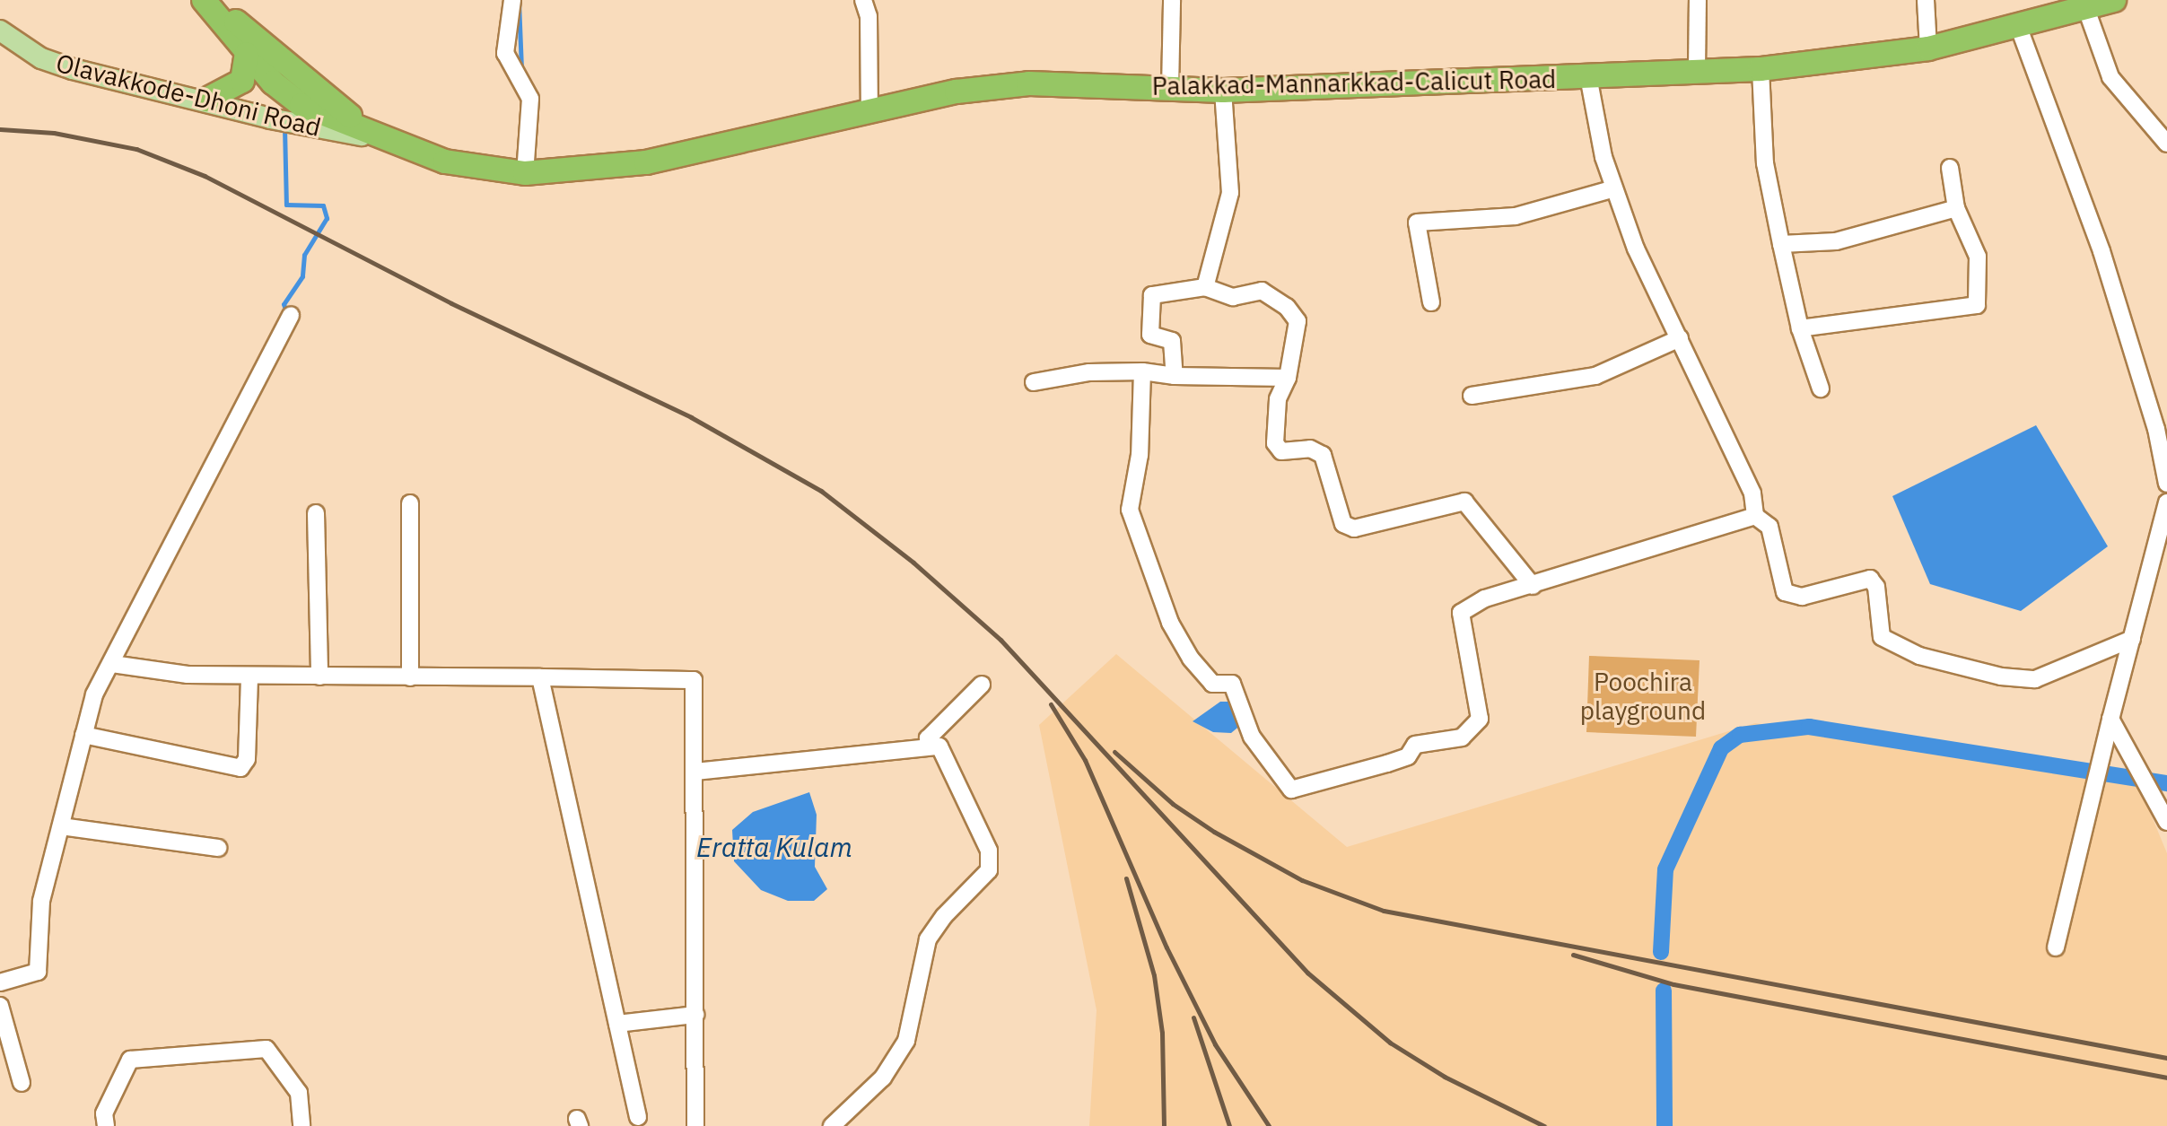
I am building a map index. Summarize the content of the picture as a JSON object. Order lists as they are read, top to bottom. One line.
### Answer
{"streets":{"highway":["Palakkad-Mannarkkad-Calicut Road"],"main road":["Olavakkode-Dhoni Road"]},"crossings":[["Palakkad-Mannarkkad-Calicut Road","Olavakkode-Dhoni Road"]],"water":["Eratta Kulam"],"parks":["Poochira playground"]}
